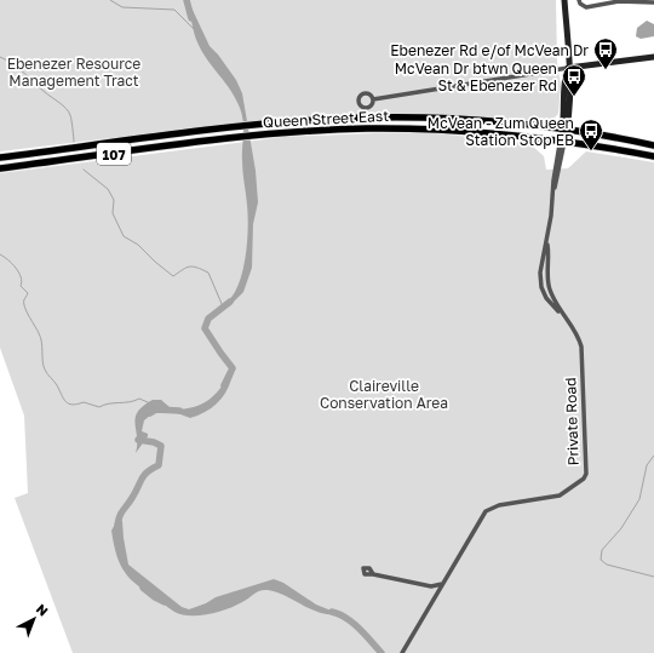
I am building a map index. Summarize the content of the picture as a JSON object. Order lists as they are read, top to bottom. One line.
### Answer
{"streets":{"main road":["Queen Street East","107"],"street":["Private Road"]},"crossings":[["Queen Street East","Private Road"]],"parks":["Ebenezer Resource Management Tract","Claireville Conservation Area"],"places":{"bus stop":["Ebenezer Rd e/of McVean Dr","McVean Dr btwn Queen St & Ebenezer Rd","McVean - Zum Queen Station Stop EB"]},"north":"top right"}
